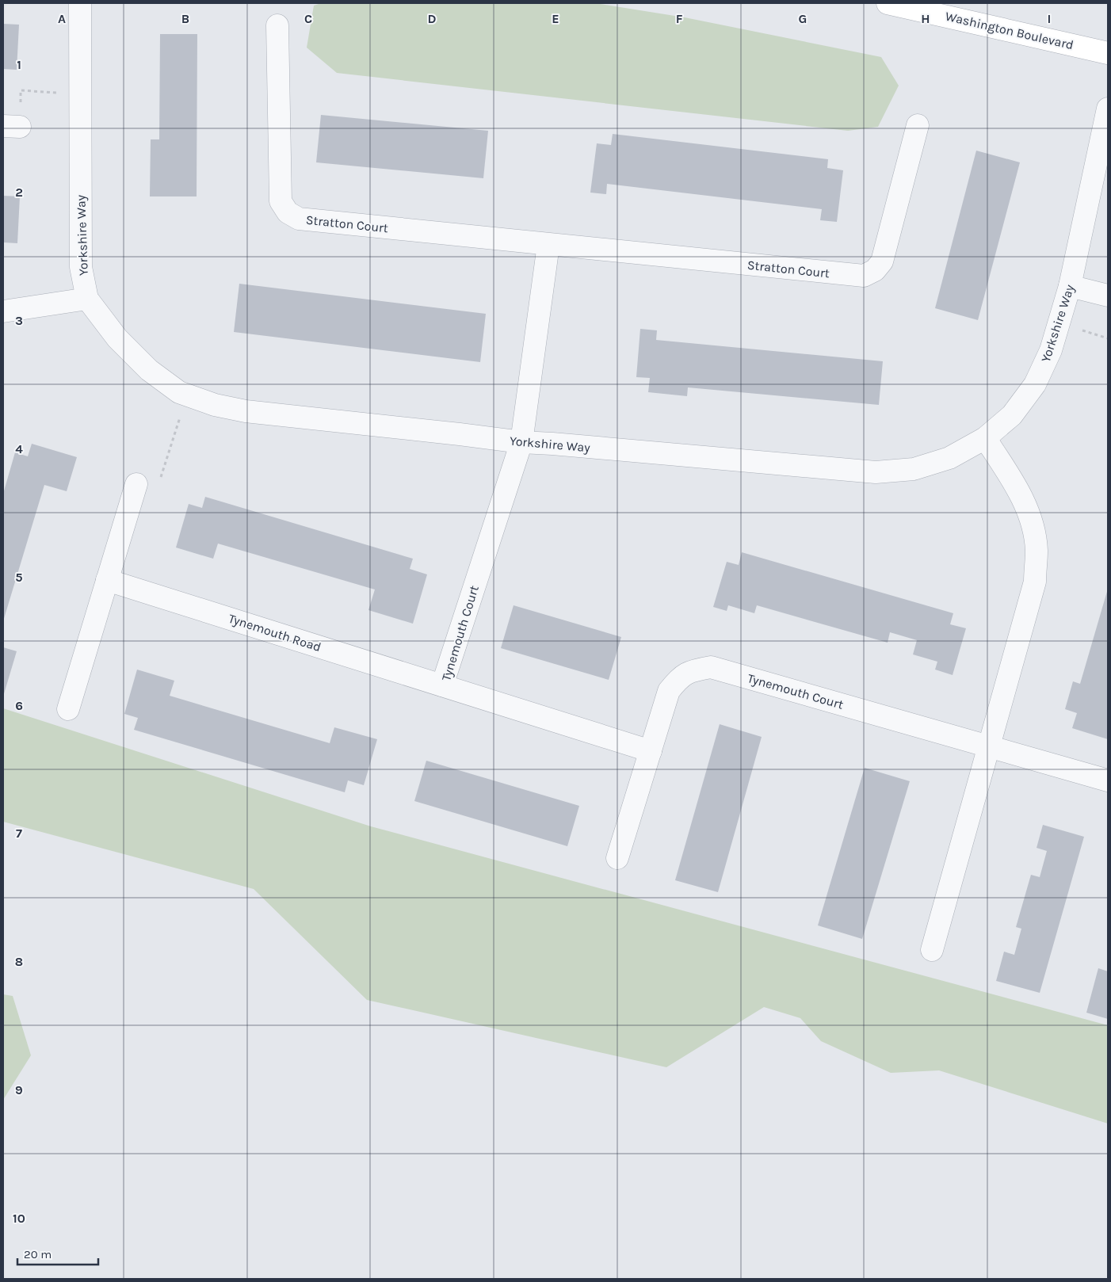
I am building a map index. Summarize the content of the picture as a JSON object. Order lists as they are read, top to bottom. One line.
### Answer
{"streets":{"street":["Washington Boulevard","Stratton Court","Yorkshire Way","Tynemouth Road","Tynemouth Court"]},"crossings":[["Yorkshire Way","Tynemouth Court"],["Tynemouth Road","Tynemouth Court"]],"scale_bar":"20 m","grid":{"columns":["A","B","C","D","E","F","G","H","I"],"rows":["1","2","3","4","5","6","7","8","9","10"]}}
